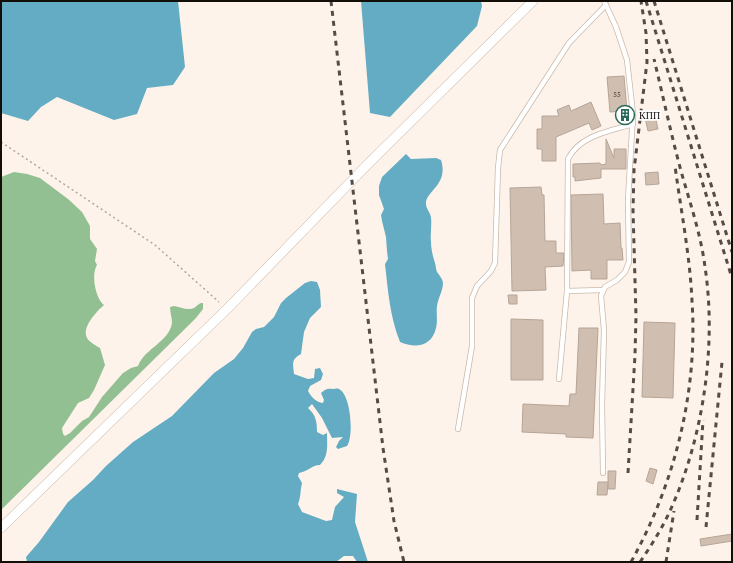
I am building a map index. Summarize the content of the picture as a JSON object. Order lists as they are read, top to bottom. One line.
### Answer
{"places":{"building":["КПП"]},"house_numbers":["55"]}
